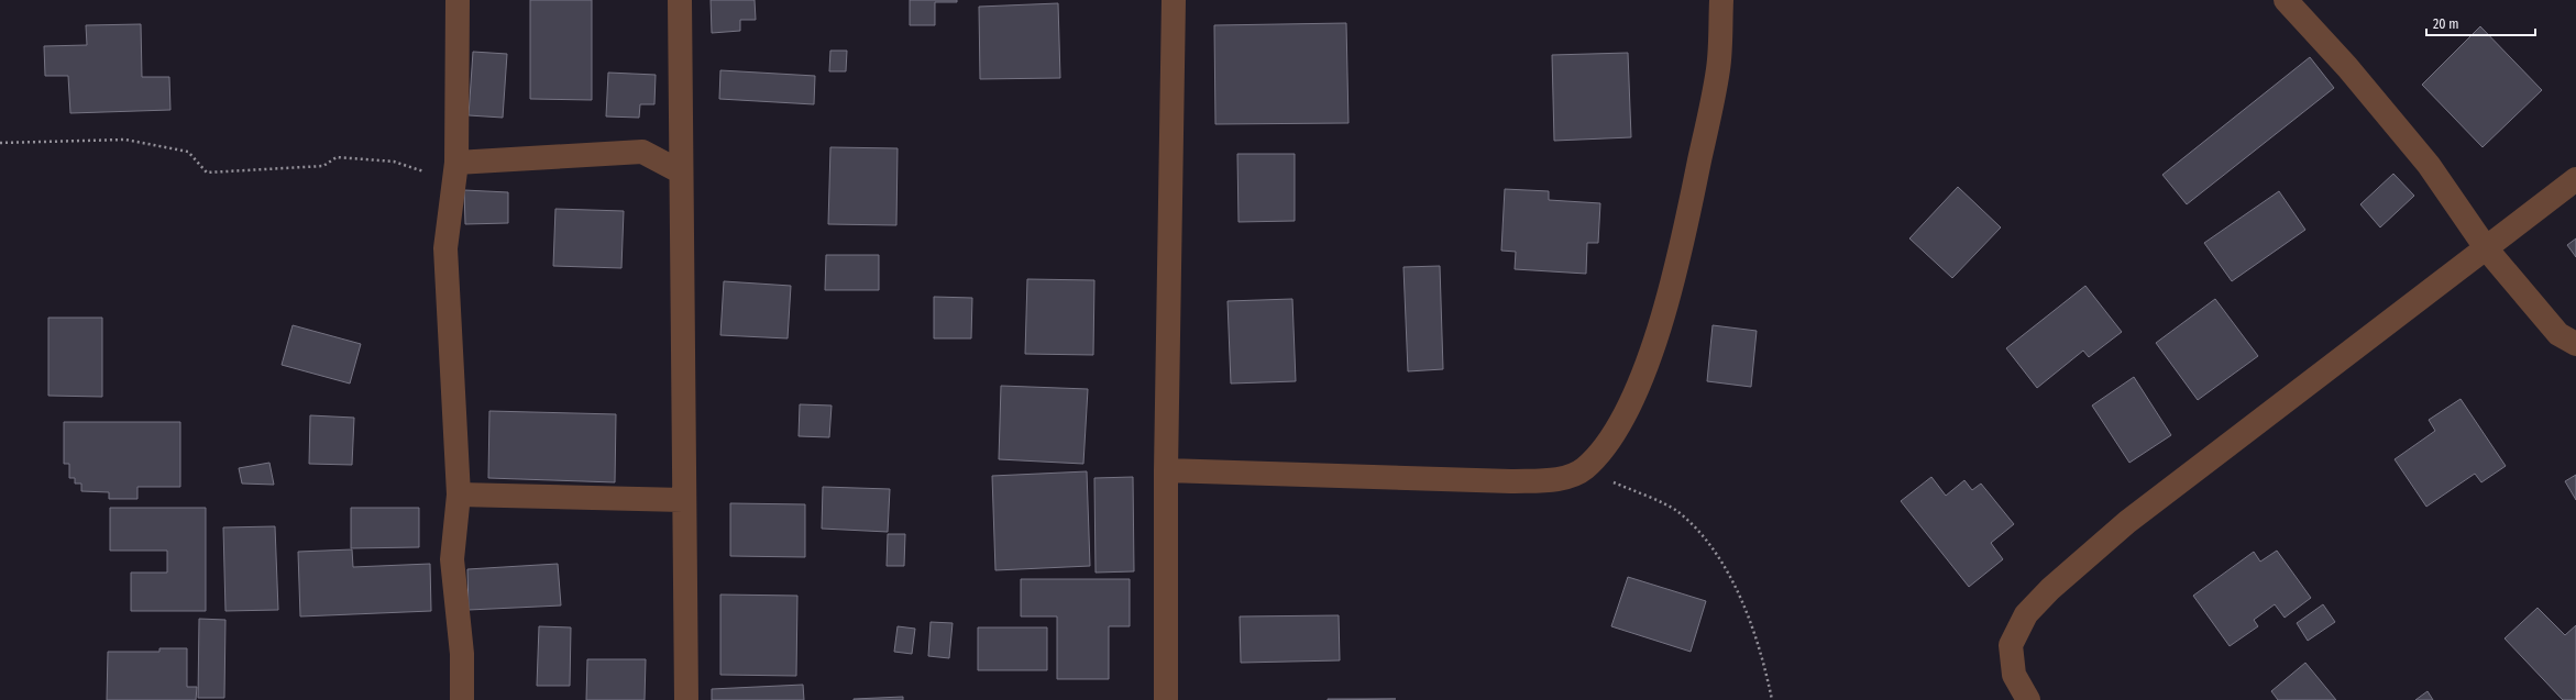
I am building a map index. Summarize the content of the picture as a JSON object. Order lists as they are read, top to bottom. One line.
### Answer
{"scale_bar":"20 m"}
